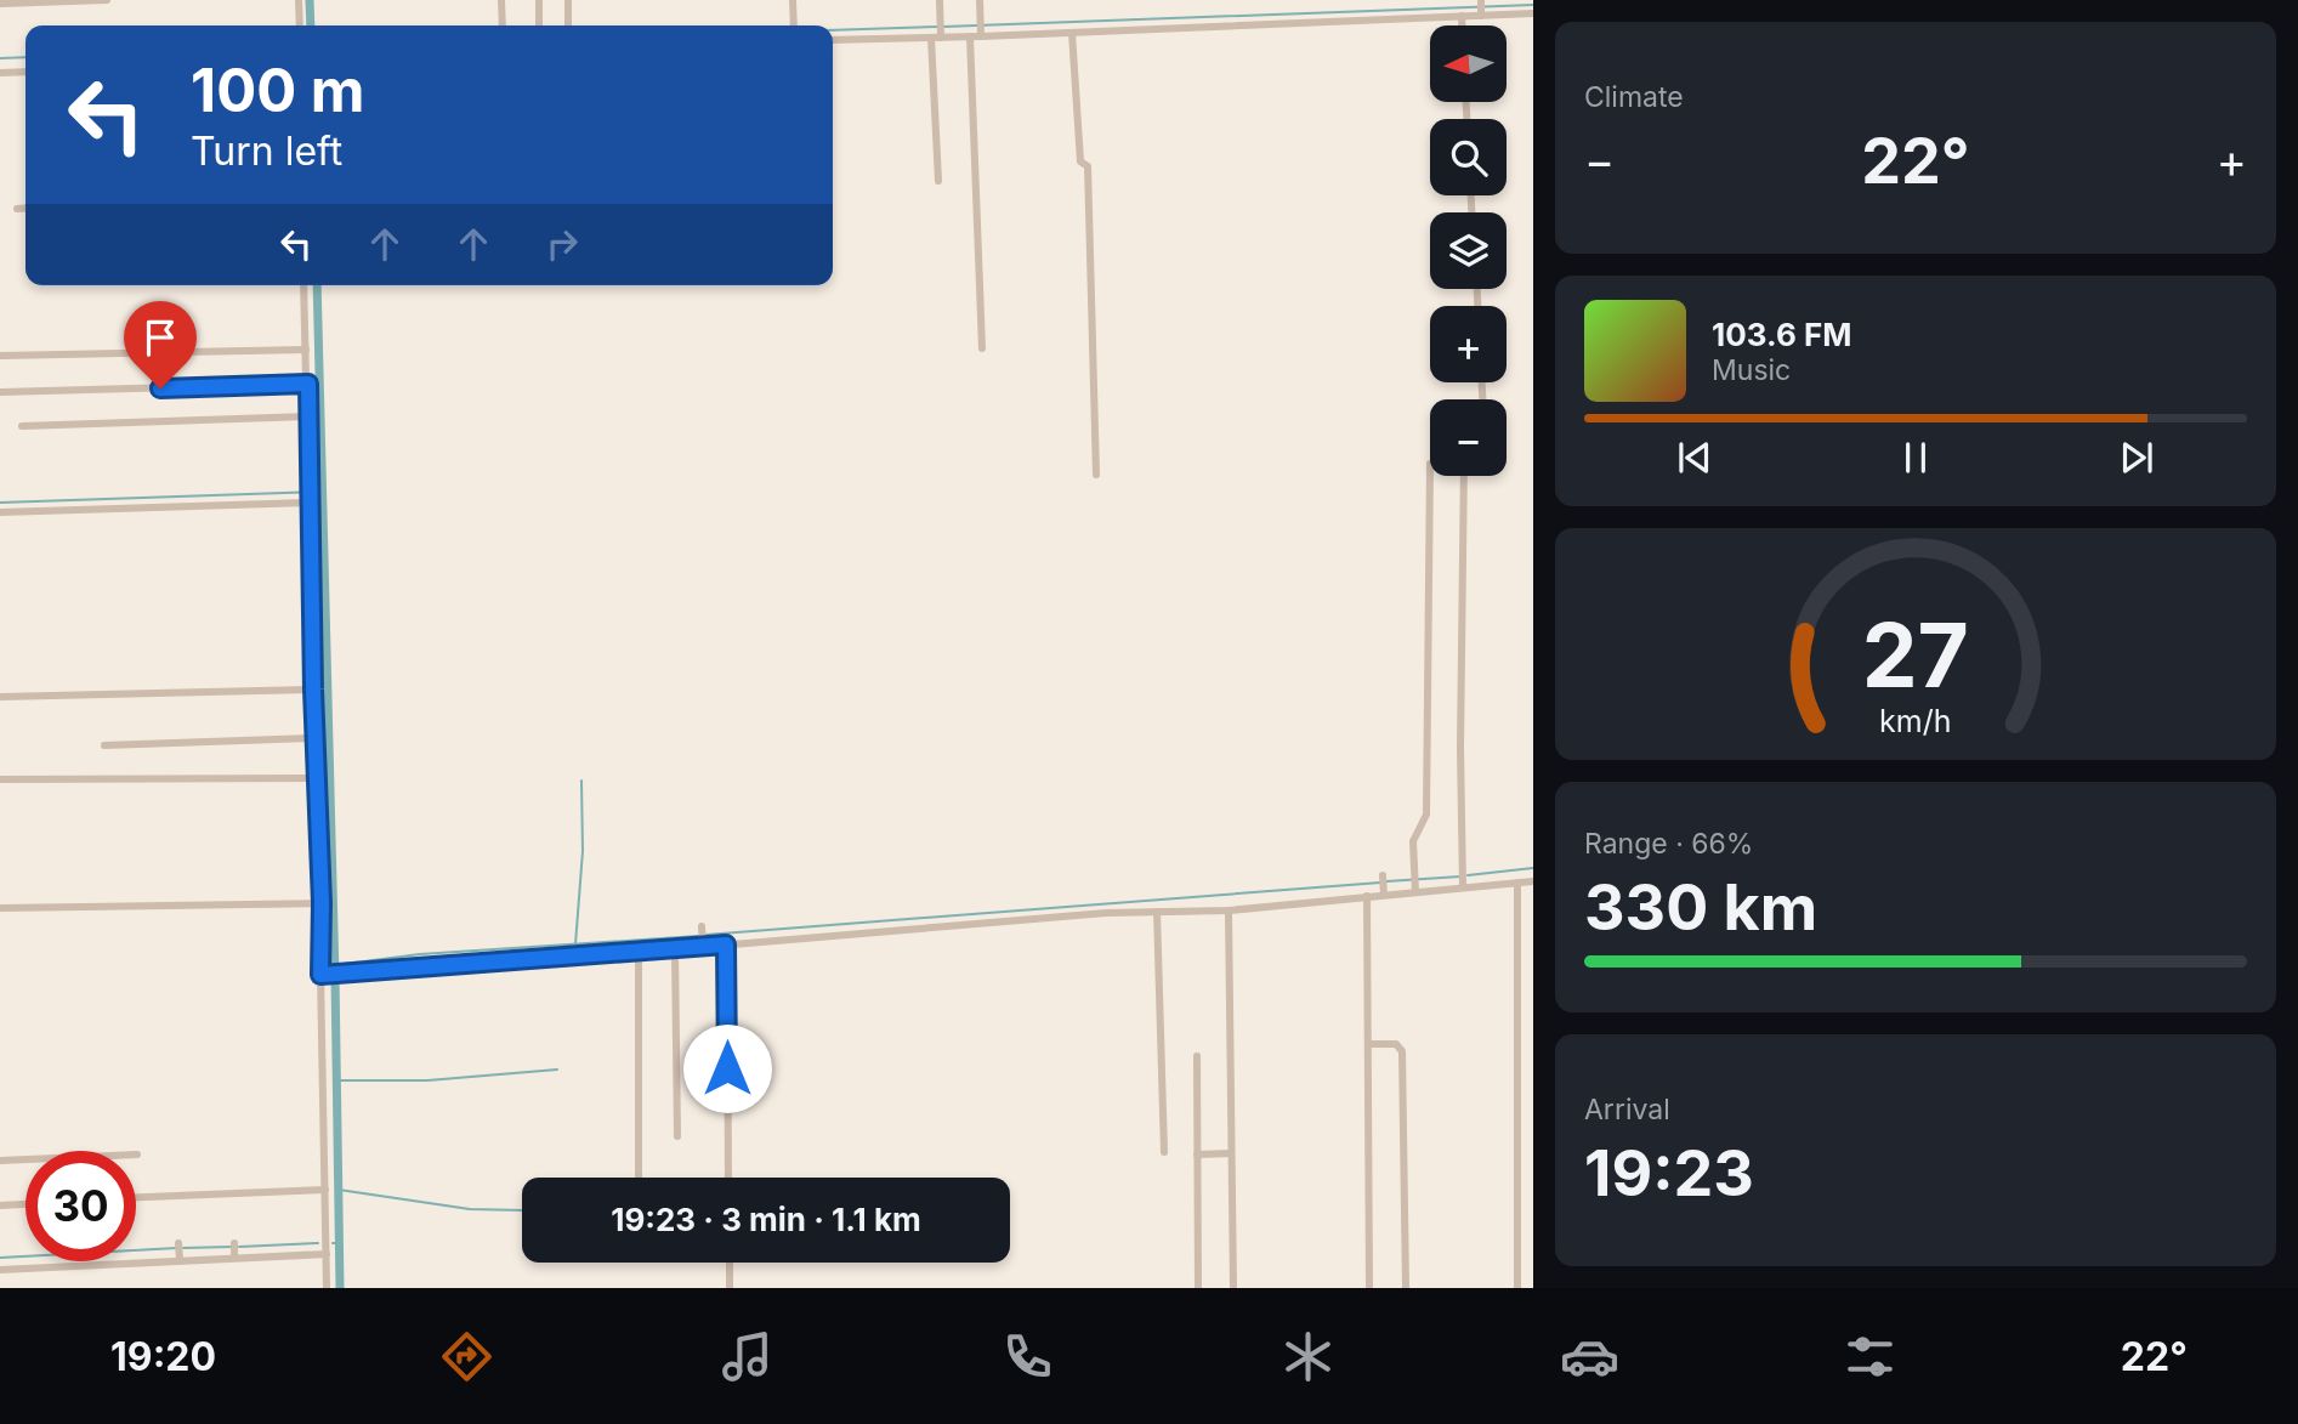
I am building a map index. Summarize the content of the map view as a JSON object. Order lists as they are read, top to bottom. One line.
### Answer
{"north":"left","page":{"tile":["Climate",["Range · 66%","330 km"],["Arrival","19:23"]],"map_buttons":["+","−"],"turn":["100 m","Turn left"],"heat":["−","22°","+"],"song":["103.6 FM","Music"],"limit":"30","trip":"19:23 · 3 min · 1.1 km","tabs":["19:20","22°"],"gauge":["27","km/h"]}}
